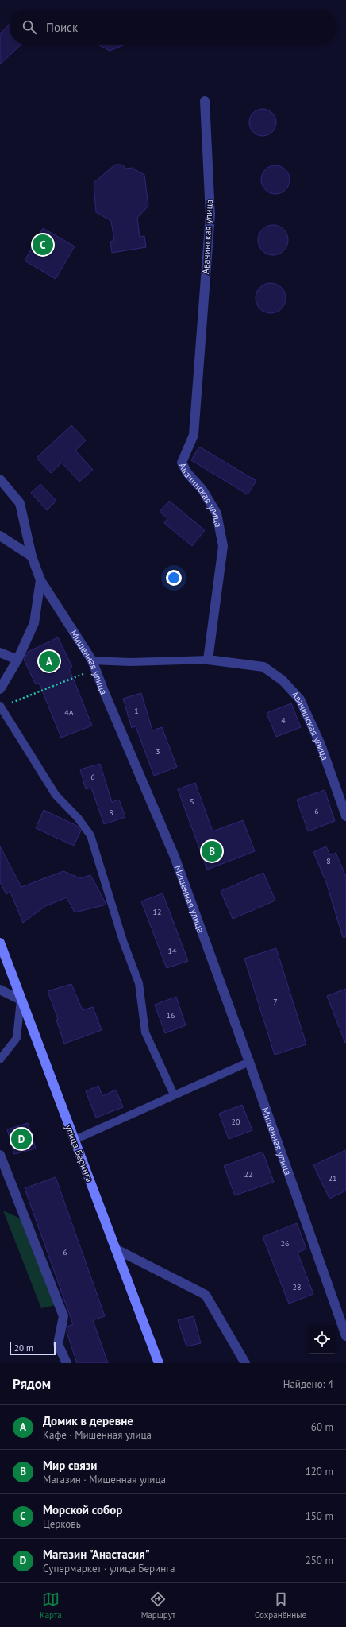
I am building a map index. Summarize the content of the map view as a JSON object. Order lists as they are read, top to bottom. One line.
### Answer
{"streets":{"main road":["улица Беринга"],"street":["Авачинская улица","Мишенная улица"]},"house_numbers":["1","4А","4","3","6","5","6","8","8","12","14","7","16","20","22","21","26","6","28"],"scale_bar":"20 m","page":{"search":"Поиск","pins":["C","A","B","D"],"scale":"20 m","heading":["Рядом","Найдено: 4"],"list":[{"mark":"A","name":"Домик в деревне","note":"Кафе · Мишенная улица","value":"60 m"},{"mark":"B","name":"Мир связи","note":"Магазин · Мишенная улица","value":"120 m"},{"mark":"C","name":"Морской собор","note":"Церковь","value":"150 m"},{"mark":"D","name":"Магазин \"Анастасия\"","note":"Супермаркет · улица Беринга","value":"250 m"}],"nav":["Карта","Маршрут","Сохранённые"]}}
